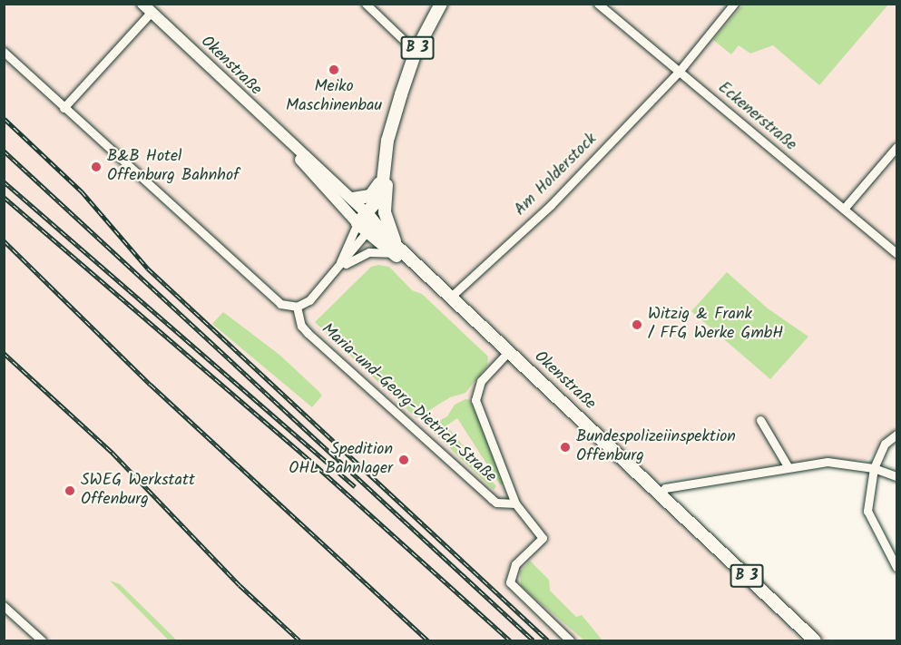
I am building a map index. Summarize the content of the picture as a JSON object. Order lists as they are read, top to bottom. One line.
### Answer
{"streets":{"main road":["B 3","Okenstraße"],"street":["Eckenerstraße","Am Holderstock","Maria-und-Georg-Dietrich-Straße"]},"crossings":[["B 3","Okenstraße"],["Okenstraße","Am Holderstock"],["Eckenerstraße","Am Holderstock"]],"places":["Meiko Maschinenbau","B&B Hotel Offenburg Bahnhof","Witzig & Frank / FFG Werke GmbH","Bundespolizeiinspektion Offenburg","Spedition OHL Bahnlager","SWEG Werkstatt Offenburg"]}
